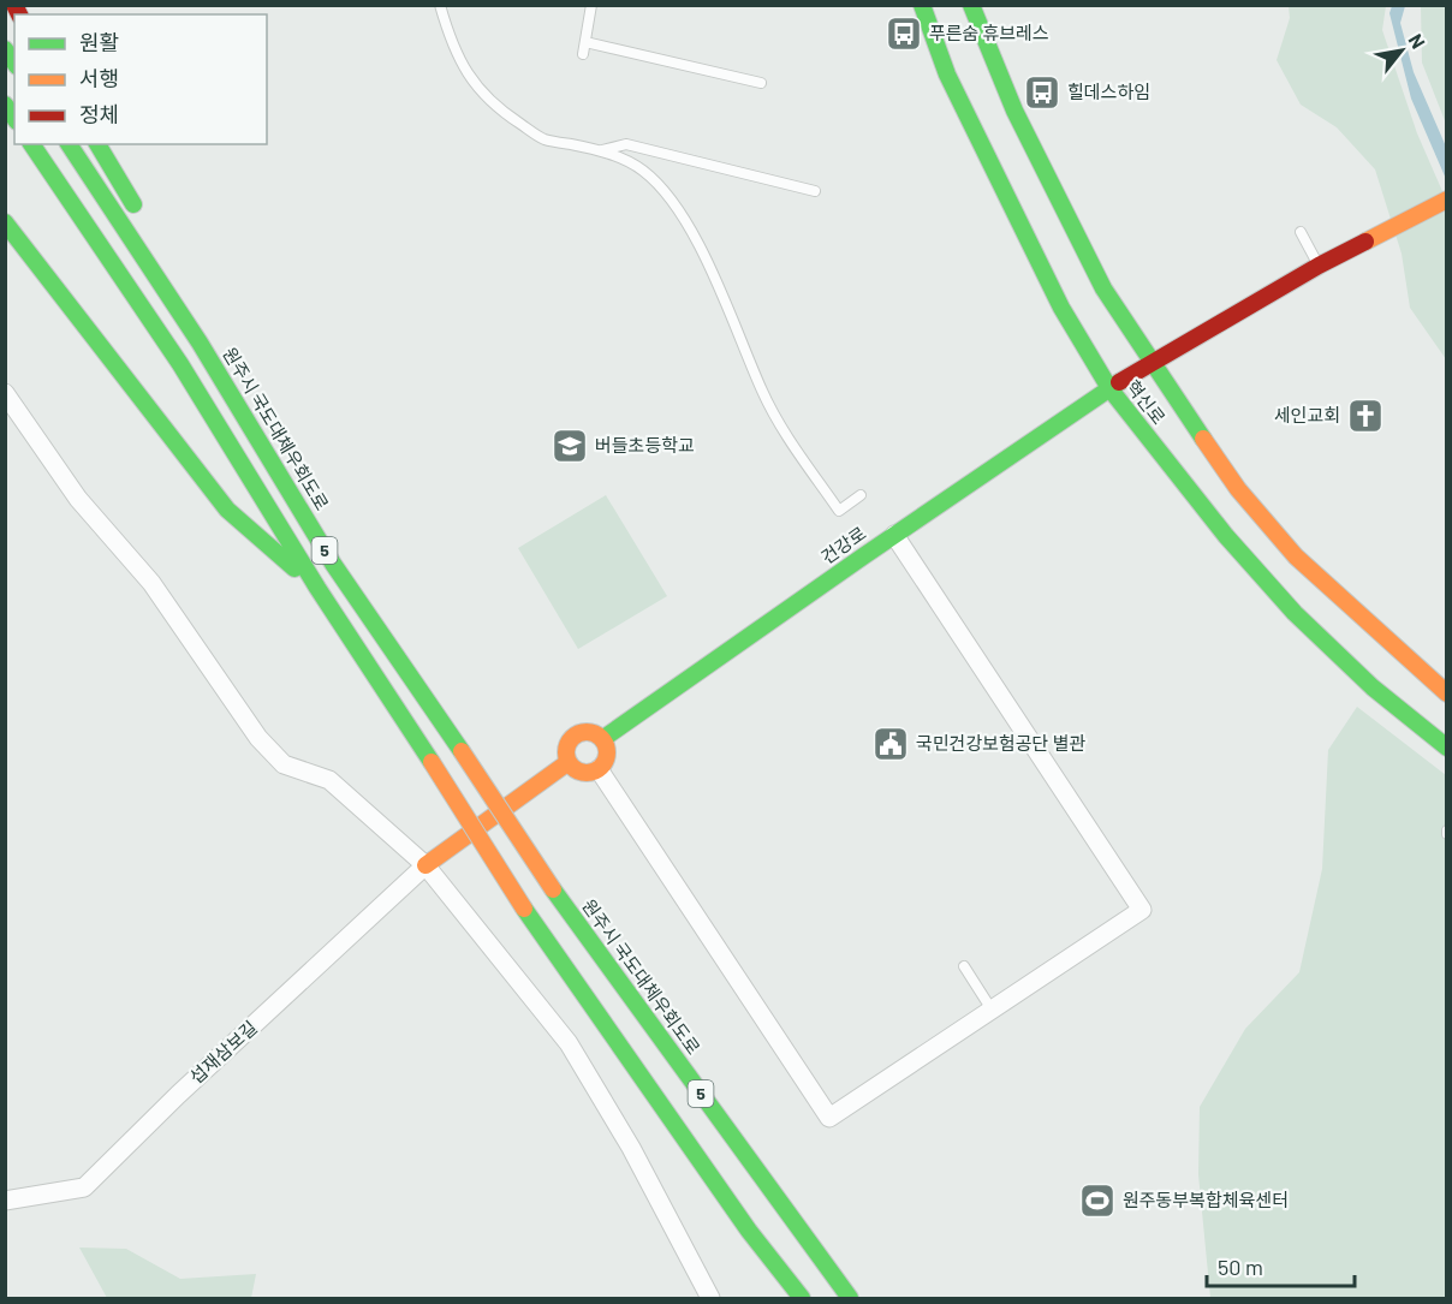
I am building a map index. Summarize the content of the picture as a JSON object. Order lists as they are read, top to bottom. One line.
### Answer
{"streets":{"main road":["혁신로","원주시 국도대체우회도로","건강로","5"],"street":["섭재삼보길"]},"crossings":[["혁신로","건강로"]],"places":{"bus stop":["푸른숨 휴브레스","힐데스하임"],"church":["세인교회"],"school or university":["버들초등학교"],"public building":["국민건강보험공단 별관"],"sports":["원주동부복합체육센터"]},"legend":["원활","서행","정체"],"scale_bar":"50 m","north":"top right"}
